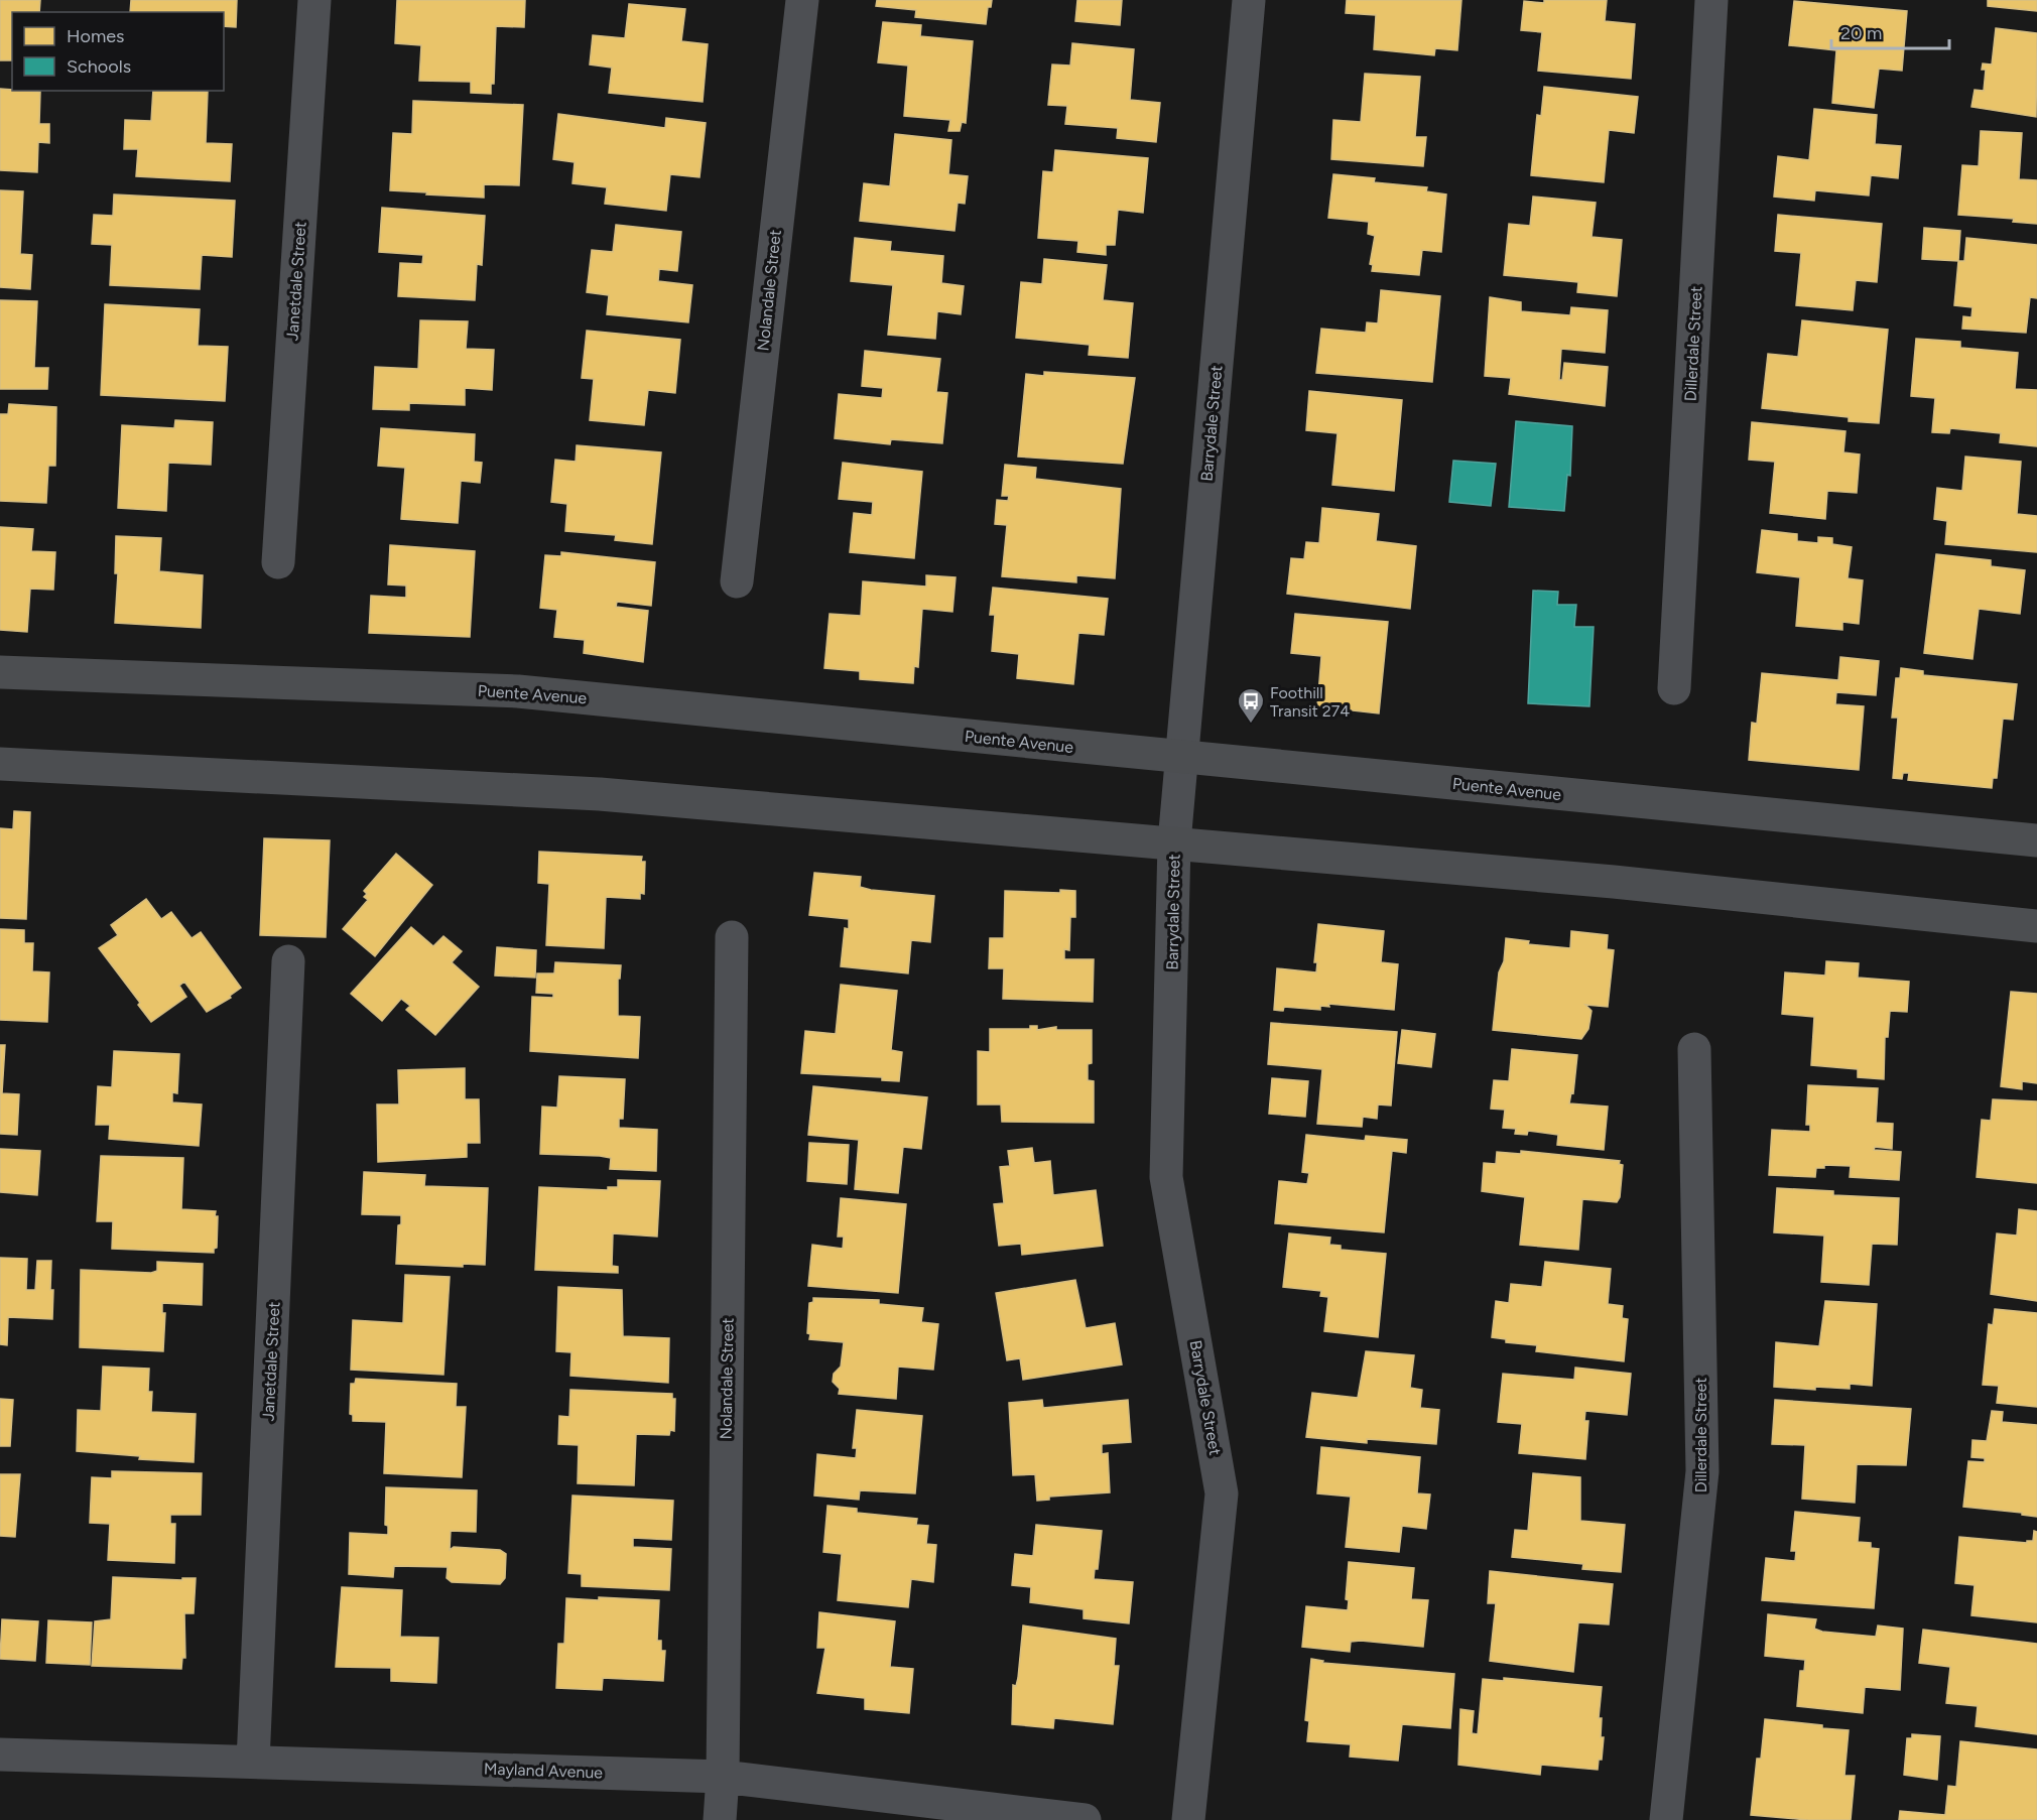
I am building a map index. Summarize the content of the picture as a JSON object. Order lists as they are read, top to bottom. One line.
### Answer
{"streets":{"main road":["Puente Avenue"],"street":["Janetdale Street","Nolandale Street","Dillerdale Street","Barrydale Street","Mayland Avenue"]},"crossings":[["Janetdale Street","Mayland Avenue"],["Nolandale Street","Mayland Avenue"],["Barrydale Street","Puente Avenue"]],"places":{"bus stop":["Foothill Transit 274"]},"legend":["Homes","Schools"],"scale_bar":"20 m"}
